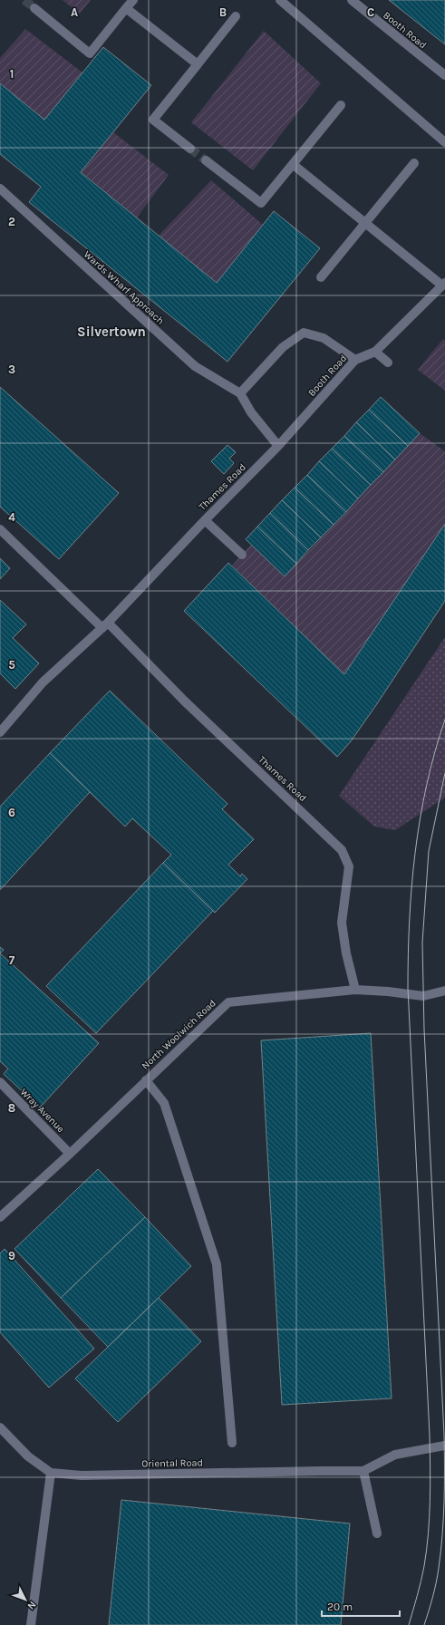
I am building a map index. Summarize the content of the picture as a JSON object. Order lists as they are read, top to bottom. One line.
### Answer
{"streets":{"street":["Booth Road","Wards Wharf Approach","Thames Road","North Woolwich Road","Wray Avenue","Oriental Road"]},"crossings":[["Booth Road","Wards Wharf Approach"],["Booth Road","Thames Road"],["Wards Wharf Approach","Thames Road"],["Thames Road","North Woolwich Road"],["North Woolwich Road","Wray Avenue"]],"districts":["Silvertown"],"scale_bar":"20 m","north":"bottom right","grid":{"columns":["A","B","C"],"rows":["1","2","3","4","5","6","7","8","9"]}}
